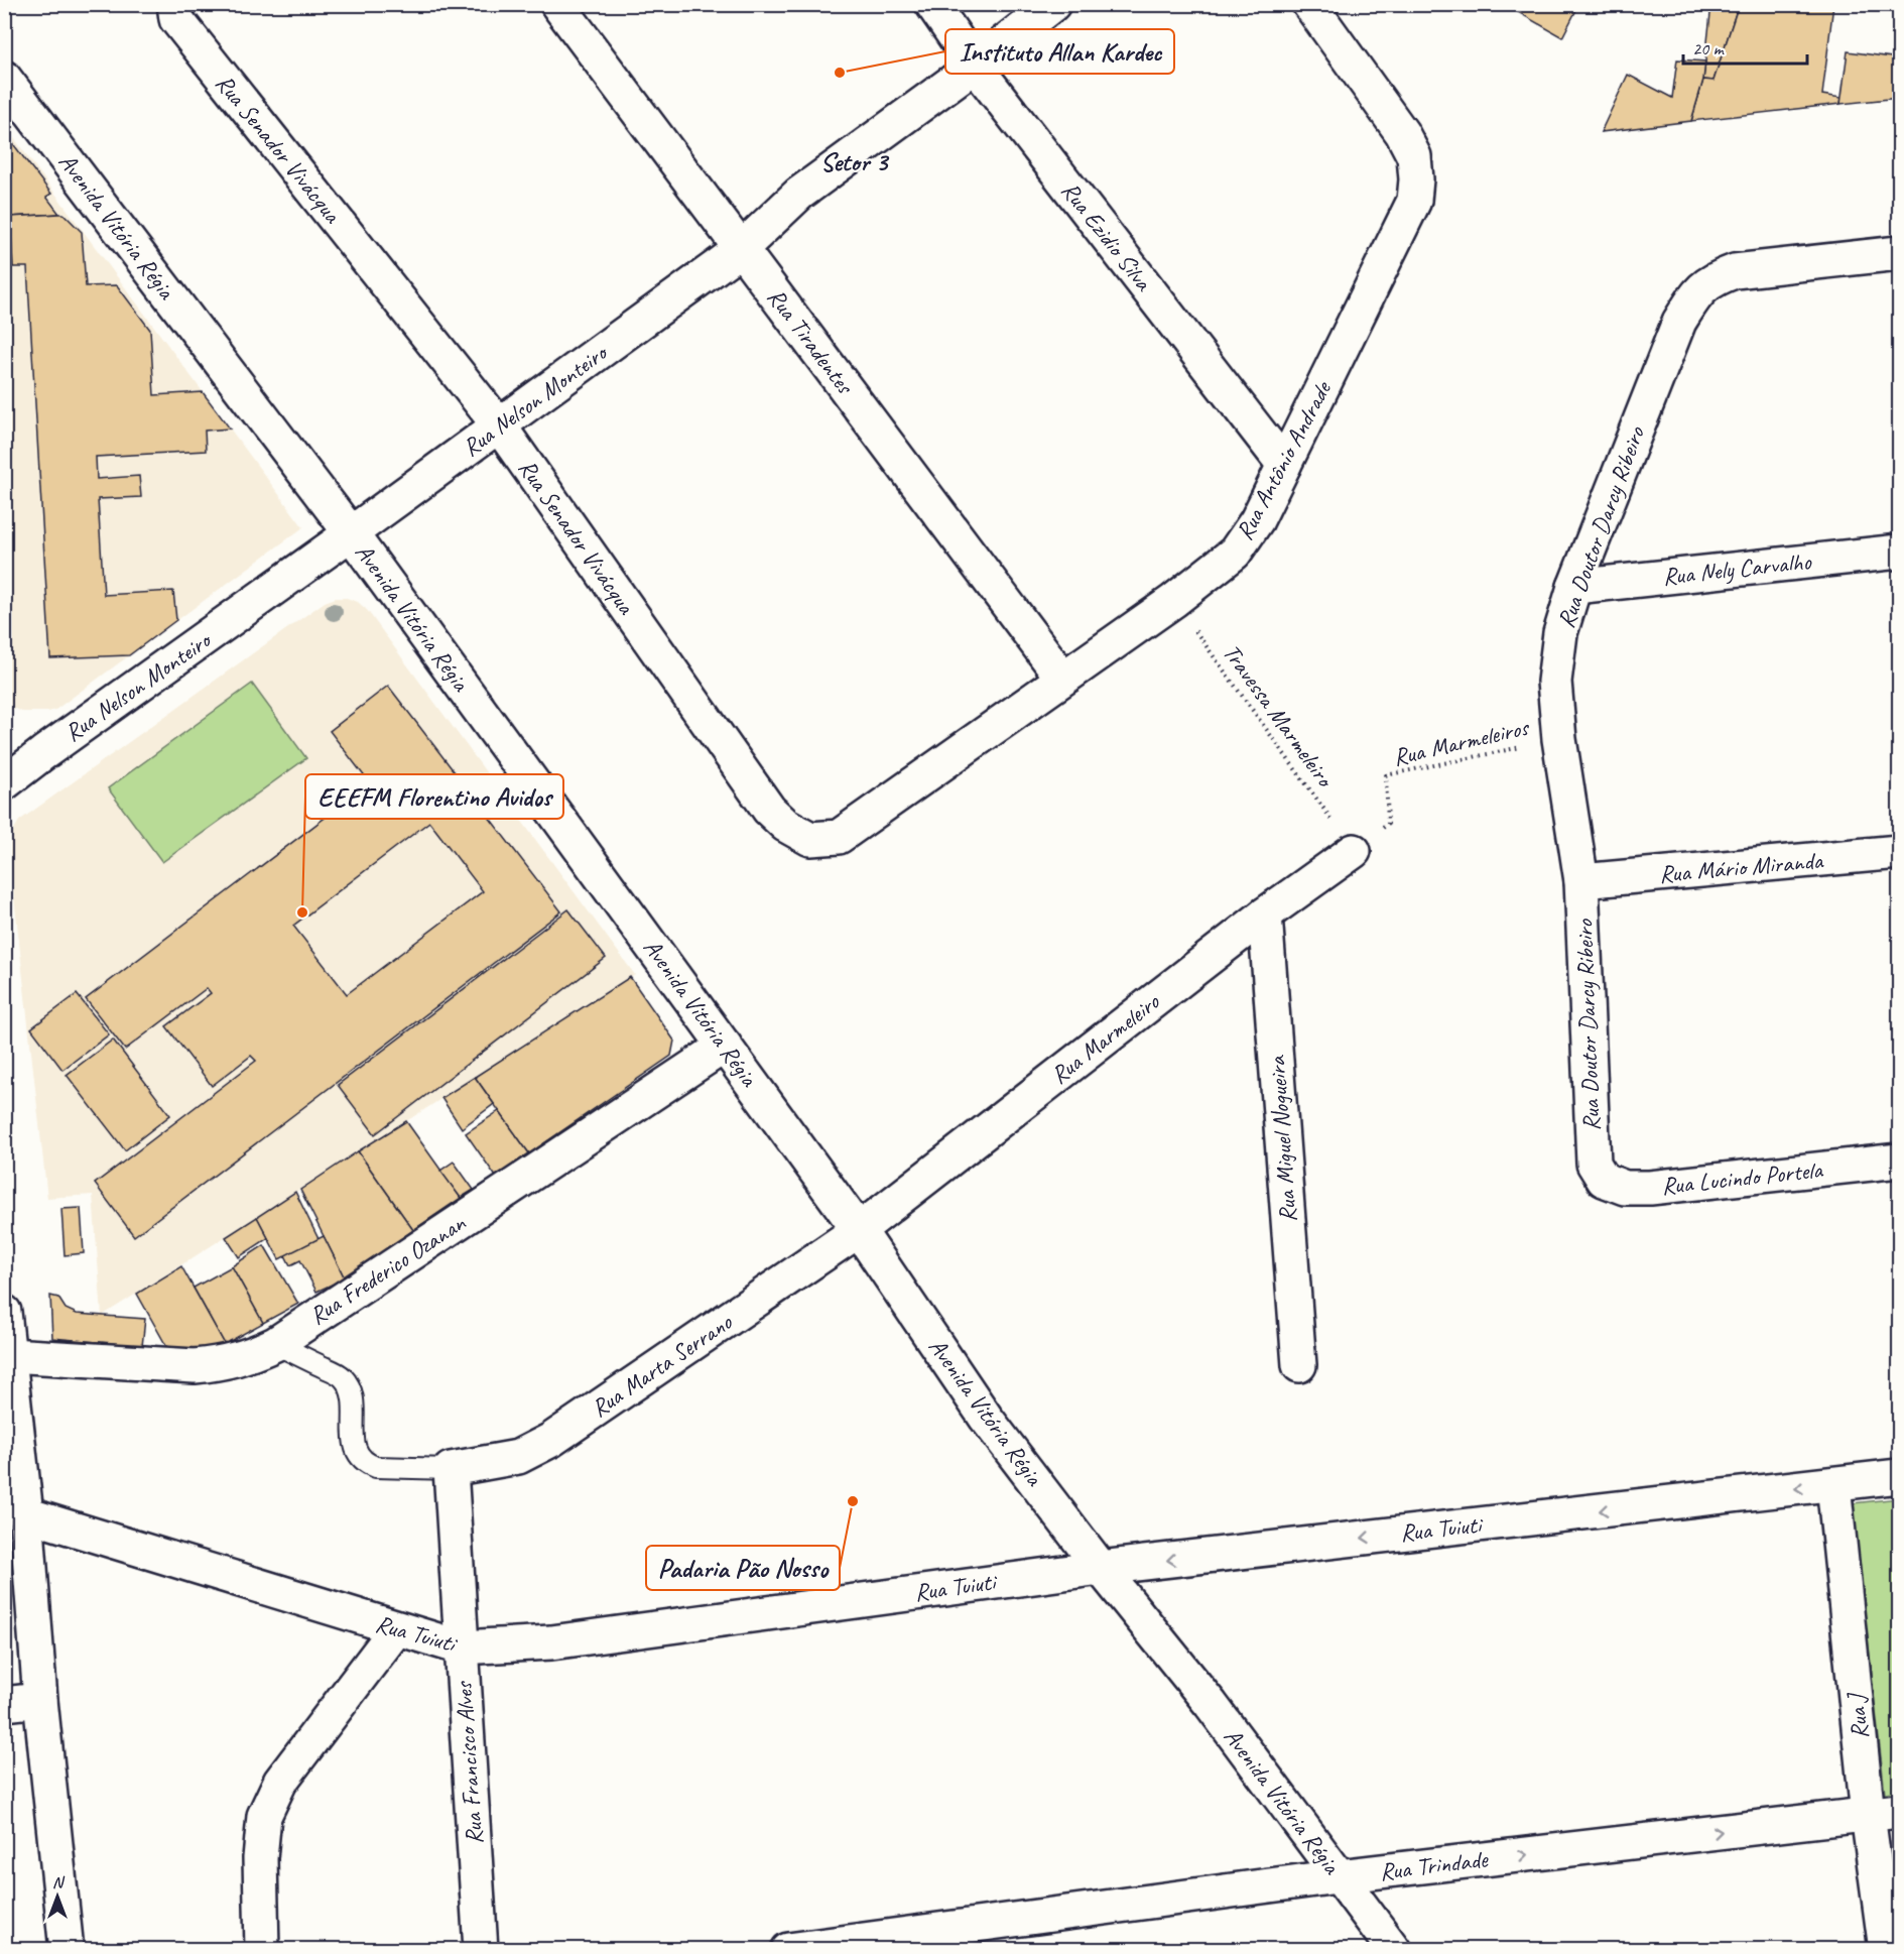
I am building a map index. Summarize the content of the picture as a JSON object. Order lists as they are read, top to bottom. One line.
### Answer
{"streets":{"street":["Rua Senador Vivácqua","Avenida Vitória Régia","Rua Ezidio Silva","Rua Tiradentes","Rua Nelson Monteiro","Rua Antônio Andrade","Rua Doutor Darcy Ribeiro","Rua Nely Carvalho","Rua Mário Miranda","Rua Marmeleiro","Rua Miguel Nogueira","Rua Lucindo Portela","Rua Frederico Ozanan","Rua Marta Serrano","Rua Tuiuti","Rua J","Rua Francisco Alves","Rua Trindade"],"path":["Travessa Marmeleiro","Rua Marmeleiros"]},"crossings":[["Rua Senador Vivácqua","Rua Nelson Monteiro"],["Rua Senador Vivácqua","Rua Antônio Andrade"],["Avenida Vitória Régia","Rua Nelson Monteiro"],["Avenida Vitória Régia","Rua Marmeleiro"],["Avenida Vitória Régia","Rua Frederico Ozanan"],["Avenida Vitória Régia","Rua Marta Serrano"],["Avenida Vitória Régia","Rua Tuiuti"],["Avenida Vitória Régia","Rua Trindade"],["Rua Ezidio Silva","Rua Nelson Monteiro"],["Rua Ezidio Silva","Rua Antônio Andrade"],["Rua Tiradentes","Rua Nelson Monteiro"],["Rua Tiradentes","Rua Antônio Andrade"],["Rua Antônio Andrade","Travessa Marmeleiro"],["Rua Doutor Darcy Ribeiro","Rua Nely Carvalho"],["Rua Doutor Darcy Ribeiro","Rua Marmeleiros"],["Rua Doutor Darcy Ribeiro","Rua Mário Miranda"],["Rua Doutor Darcy Ribeiro","Rua Lucindo Portela"],["Travessa Marmeleiro","Rua Marmeleiros"],["Travessa Marmeleiro","Rua Marmeleiro"],["Rua Marmeleiros","Rua Marmeleiro"],["Rua Marmeleiro","Rua Miguel Nogueira"],["Rua Marmeleiro","Rua Marta Serrano"],["Rua Marta Serrano","Rua Francisco Alves"],["Rua Tuiuti","Rua J"],["Rua Tuiuti","Rua Francisco Alves"],["Rua J","Rua Trindade"]],"one_way":["Rua Tuiuti","Rua Trindade"],"districts":["Setor 3"],"places":["Instituto Allan Kardec","EEEFM Florentino Avidos","Padaria Pão Nosso"],"scale_bar":"20 m","north":"top"}
